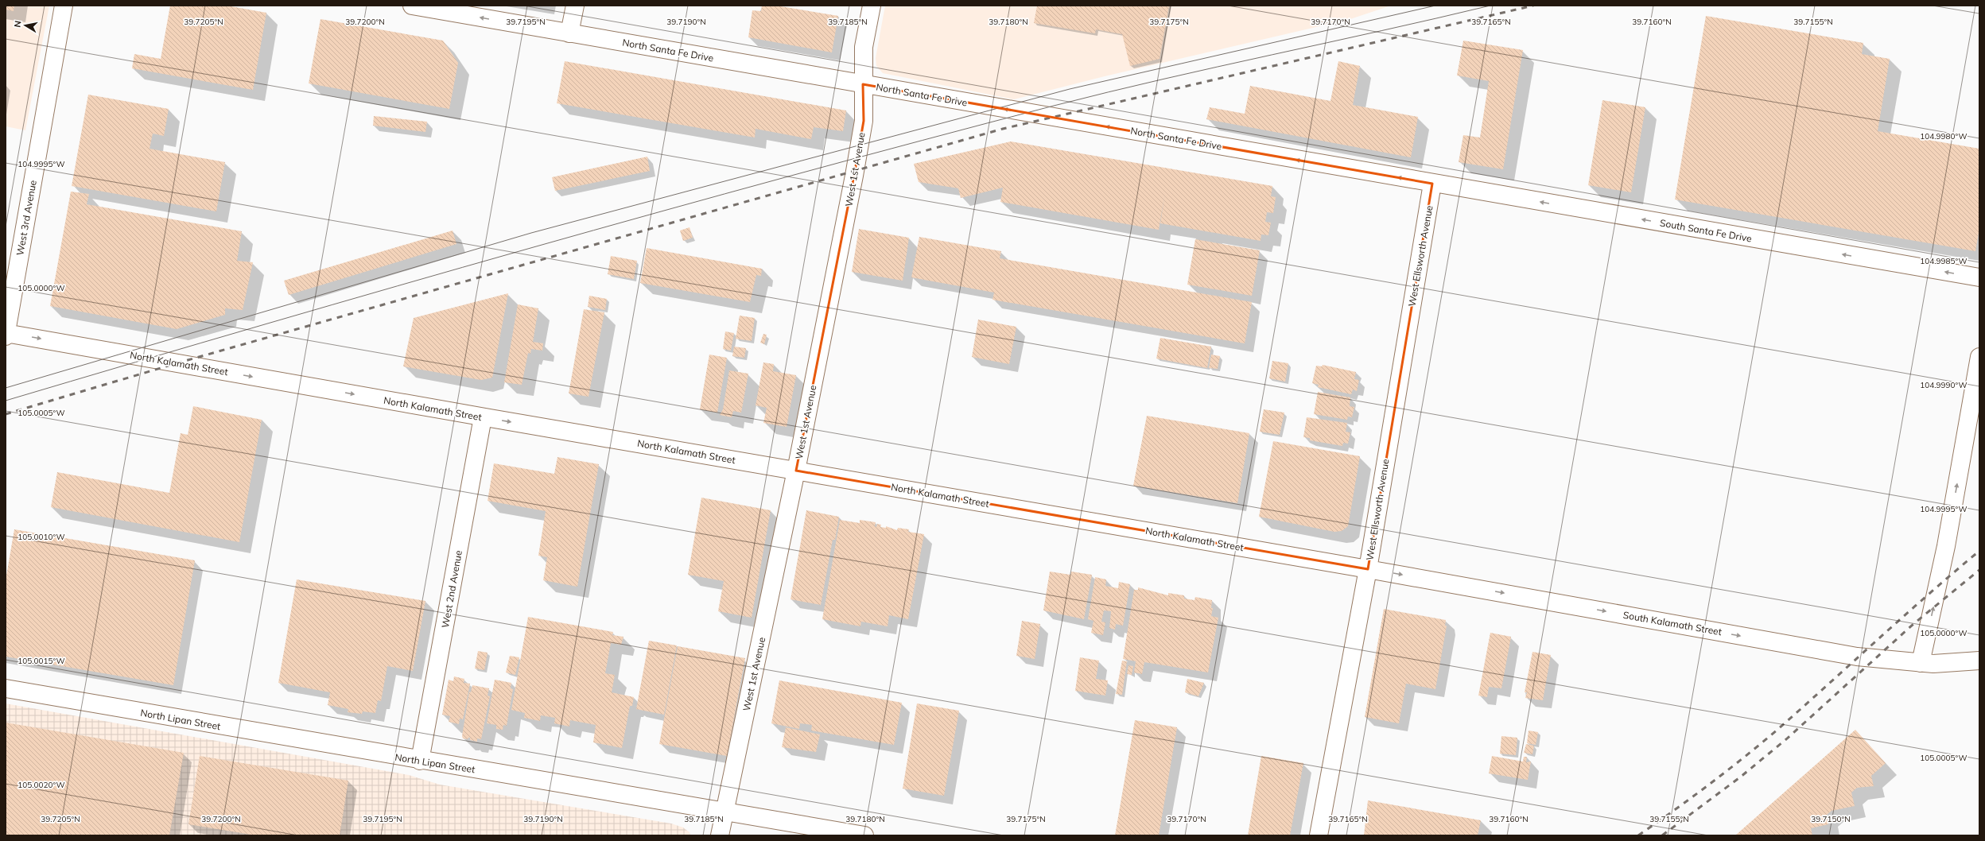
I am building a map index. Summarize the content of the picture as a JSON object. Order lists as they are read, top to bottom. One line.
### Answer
{"streets":{"main road":["North Santa Fe Drive","West 1st Avenue","West 3rd Avenue","South Santa Fe Drive","West Ellsworth Avenue","North Kalamath Street","West 2nd Avenue","South Kalamath Street","North Lipan Street"]},"crossings":[["North Santa Fe Drive","West 1st Avenue"],["North Santa Fe Drive","South Santa Fe Drive"],["North Santa Fe Drive","West Ellsworth Avenue"],["West 1st Avenue","North Kalamath Street"],["West 1st Avenue","North Lipan Street"],["West 3rd Avenue","North Kalamath Street"],["South Santa Fe Drive","West Ellsworth Avenue"],["West Ellsworth Avenue","North Kalamath Street"],["West Ellsworth Avenue","South Kalamath Street"],["North Kalamath Street","West 2nd Avenue"],["North Kalamath Street","South Kalamath Street"],["West 2nd Avenue","North Lipan Street"]],"one_way":["North Santa Fe Drive","South Santa Fe Drive","North Kalamath Street","South Kalamath Street"],"north":"left","coordinates":["39.7205°N","39.7200°N","39.7195°N","39.7190°N","39.7185°N","39.7180°N","39.7175°N","39.7170°N","39.7165°N","39.7160°N","39.7155°N","104.9980°W","104.9995°W","104.9985°W","105.0000°W","104.9990°W","105.0005°W","105.0010°W","105.0015°W","105.0020°W","39.7150°N"]}
